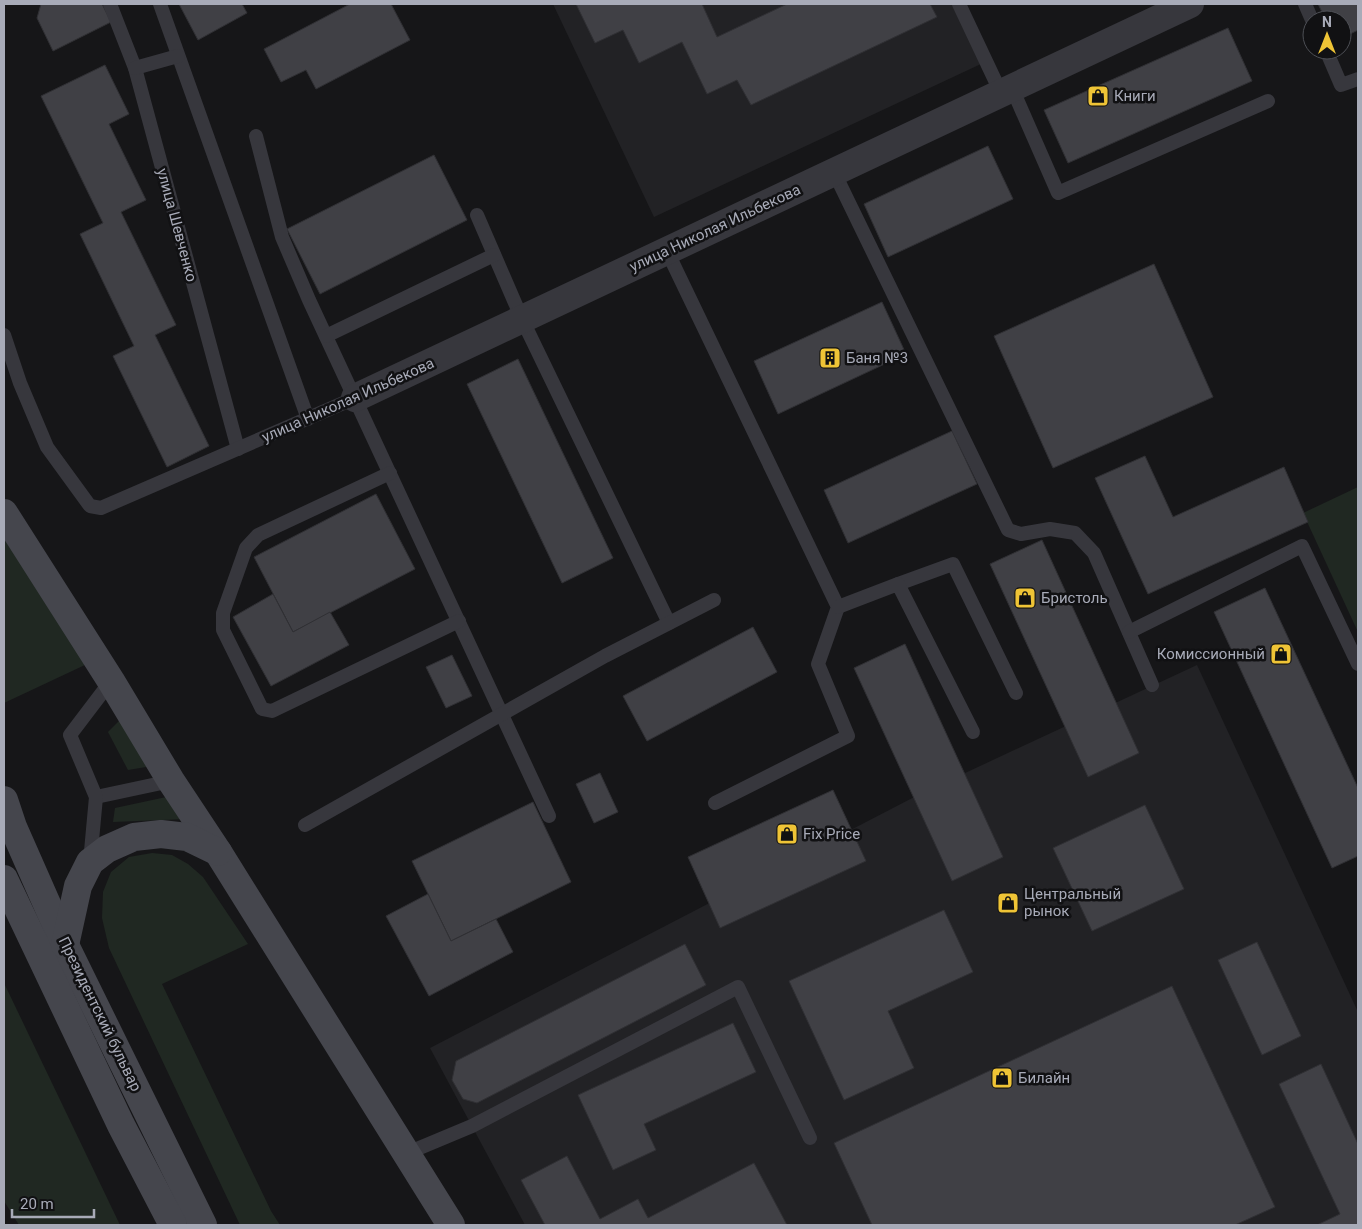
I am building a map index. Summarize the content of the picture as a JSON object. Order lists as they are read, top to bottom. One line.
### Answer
{"streets":{"main road":["Президентский бульвар"],"street":["улица Николая Ильбекова"],"lane":["улица Шевченко"]},"crossings":[["улица Шевченко","улица Николая Ильбекова"]],"places":{"shop":["Книги","Бристоль","Комиссионный","Fix Price","Центральный рынок","Билайн"],"building":["Баня №3"]},"scale_bar":"20 m","north":"top"}
